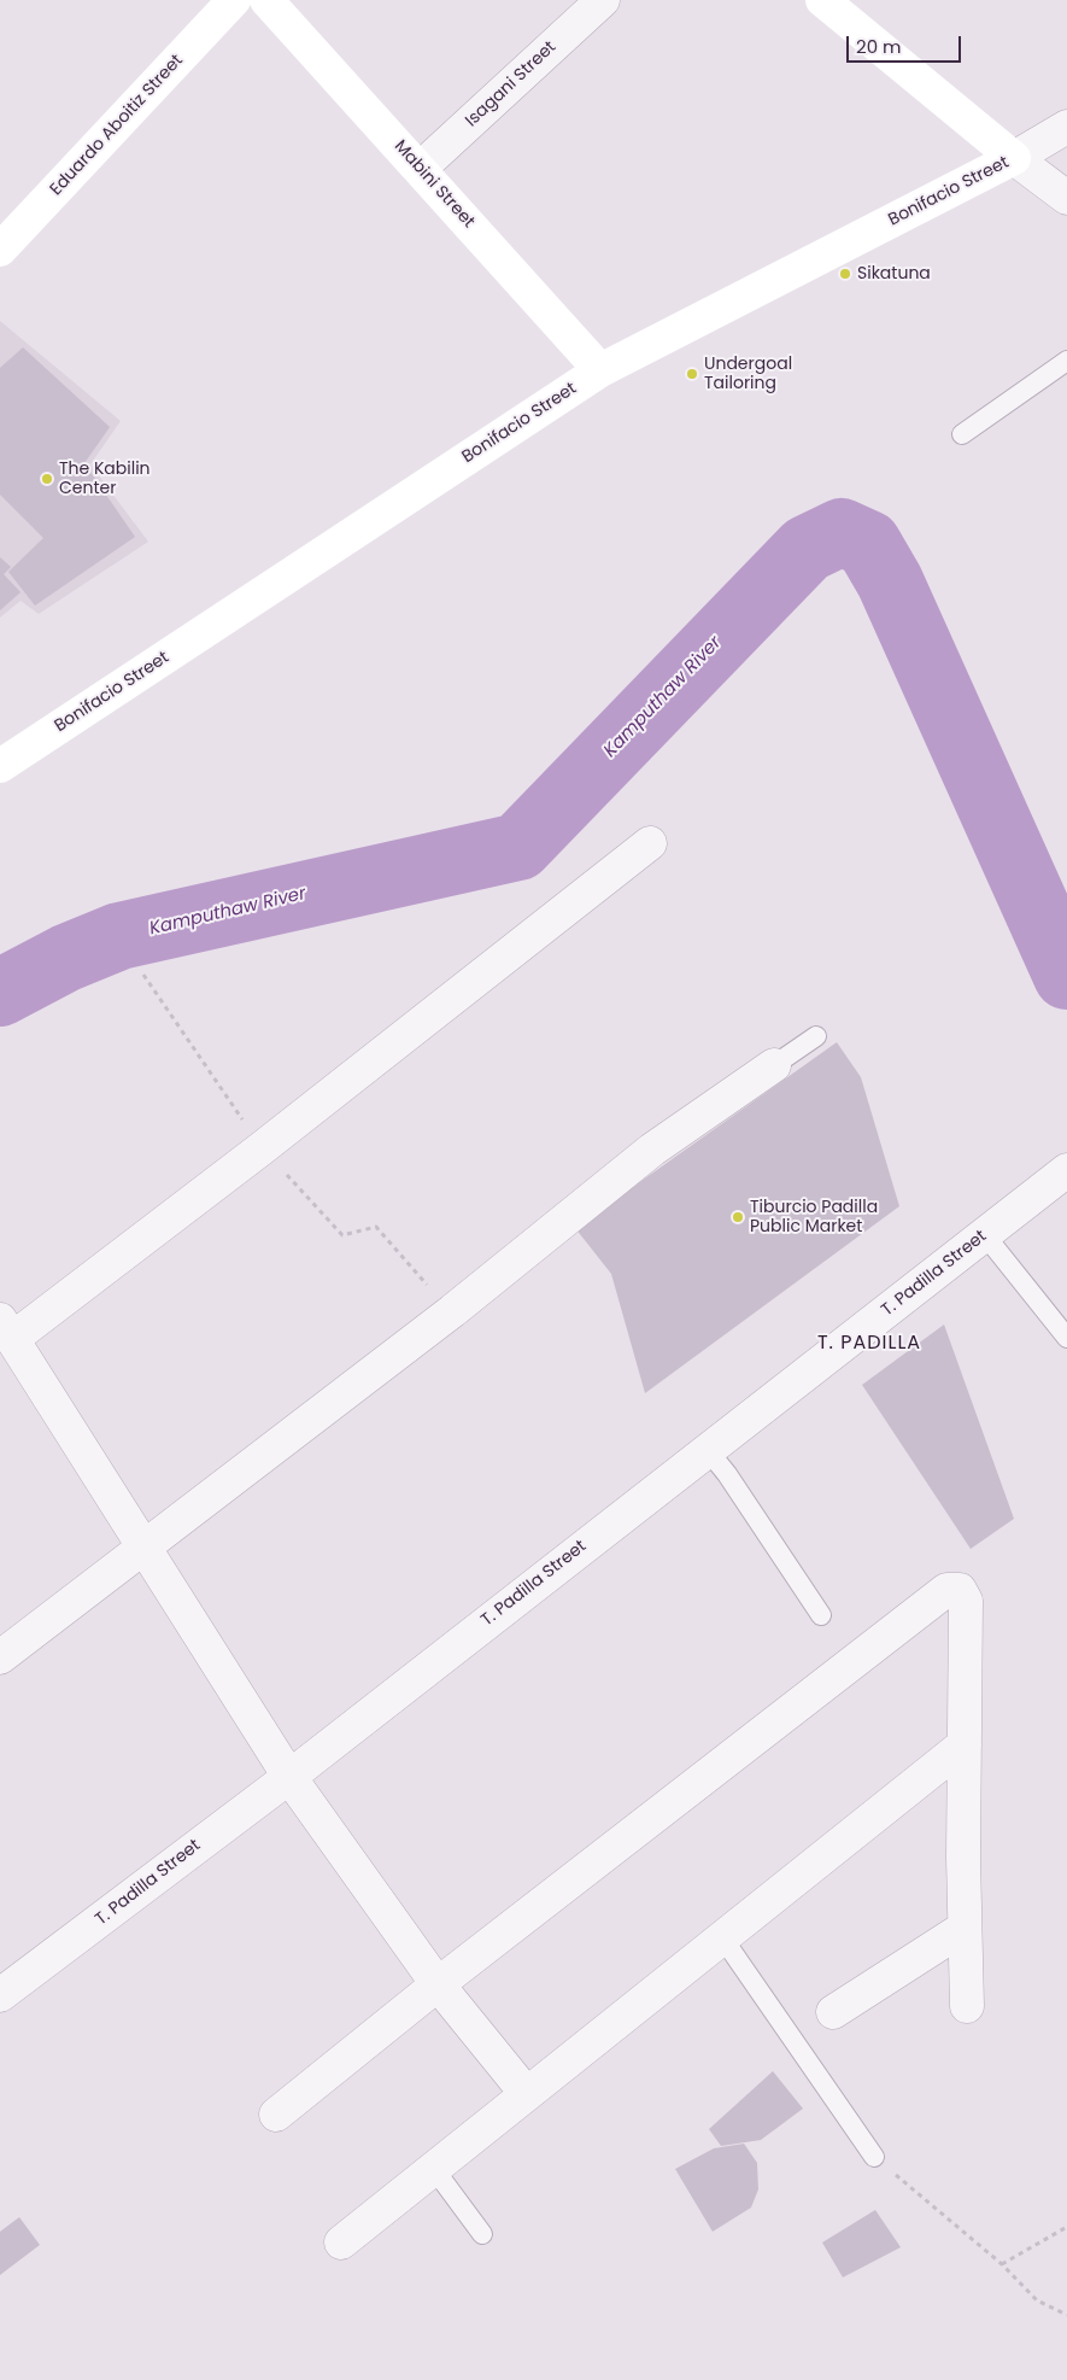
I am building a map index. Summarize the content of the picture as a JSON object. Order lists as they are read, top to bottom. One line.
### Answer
{"streets":{"main road":["Eduardo Aboitiz Street","Mabini Street","Bonifacio Street"],"street":["Isagani Street","T. Padilla Street"]},"crossings":[["Isagani Street","Mabini Street"],["Mabini Street","Bonifacio Street"]],"districts":["T. PADILLA"],"water":["Kamputhaw River"],"places":["Sikatuna","Undergoal Tailoring","The Kabilin Center","Tiburcio Padilla Public Market"],"scale_bar":"20 m"}
